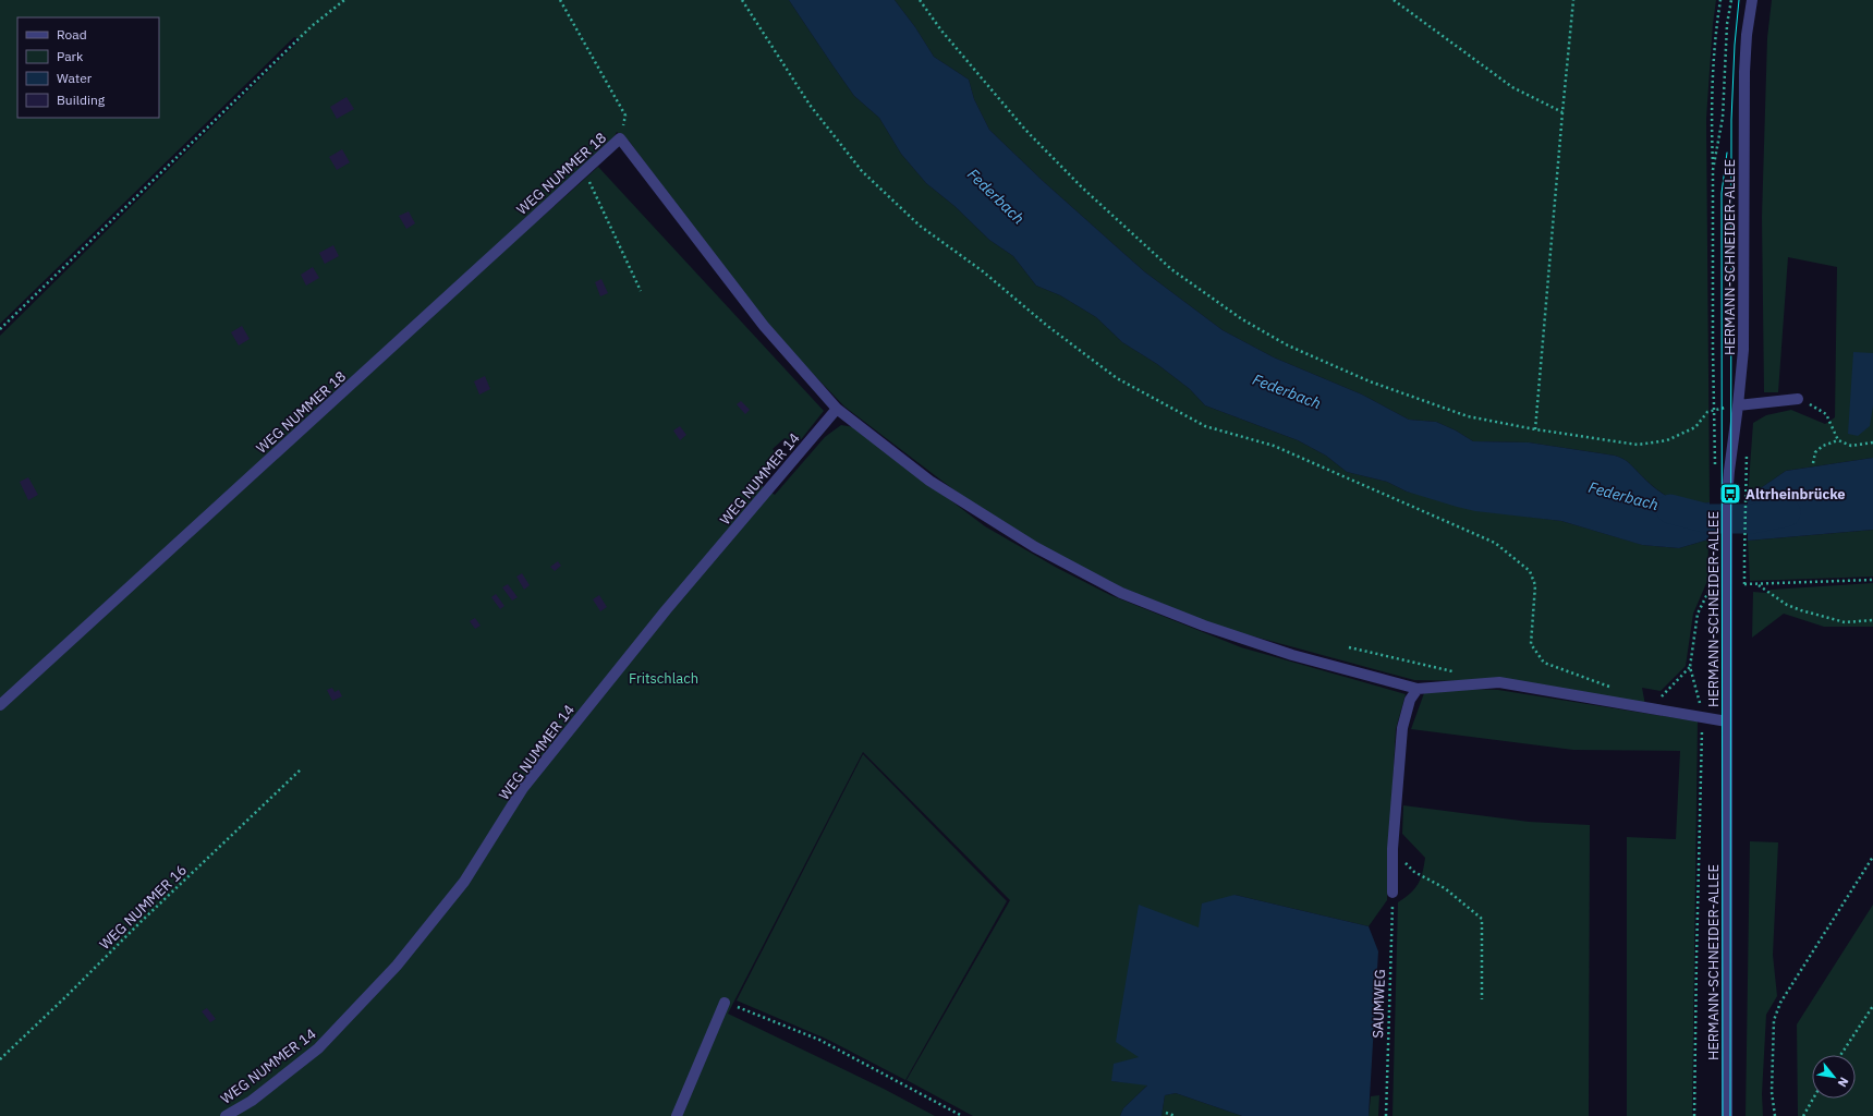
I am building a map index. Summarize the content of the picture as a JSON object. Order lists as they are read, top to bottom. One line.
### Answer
{"streets":{"street":["WEG NUMMER 18","HERMANN-SCHNEIDER-ALLEE","WEG NUMMER 14"],"path":["WEG NUMMER 16","SAUMWEG"]},"water":["Federbach"],"parks":["Fritschlach"],"places":{"bus stop":["Altrheinbrücke"]},"legend":["Road","Park","Water","Building"],"north":"bottom right"}
